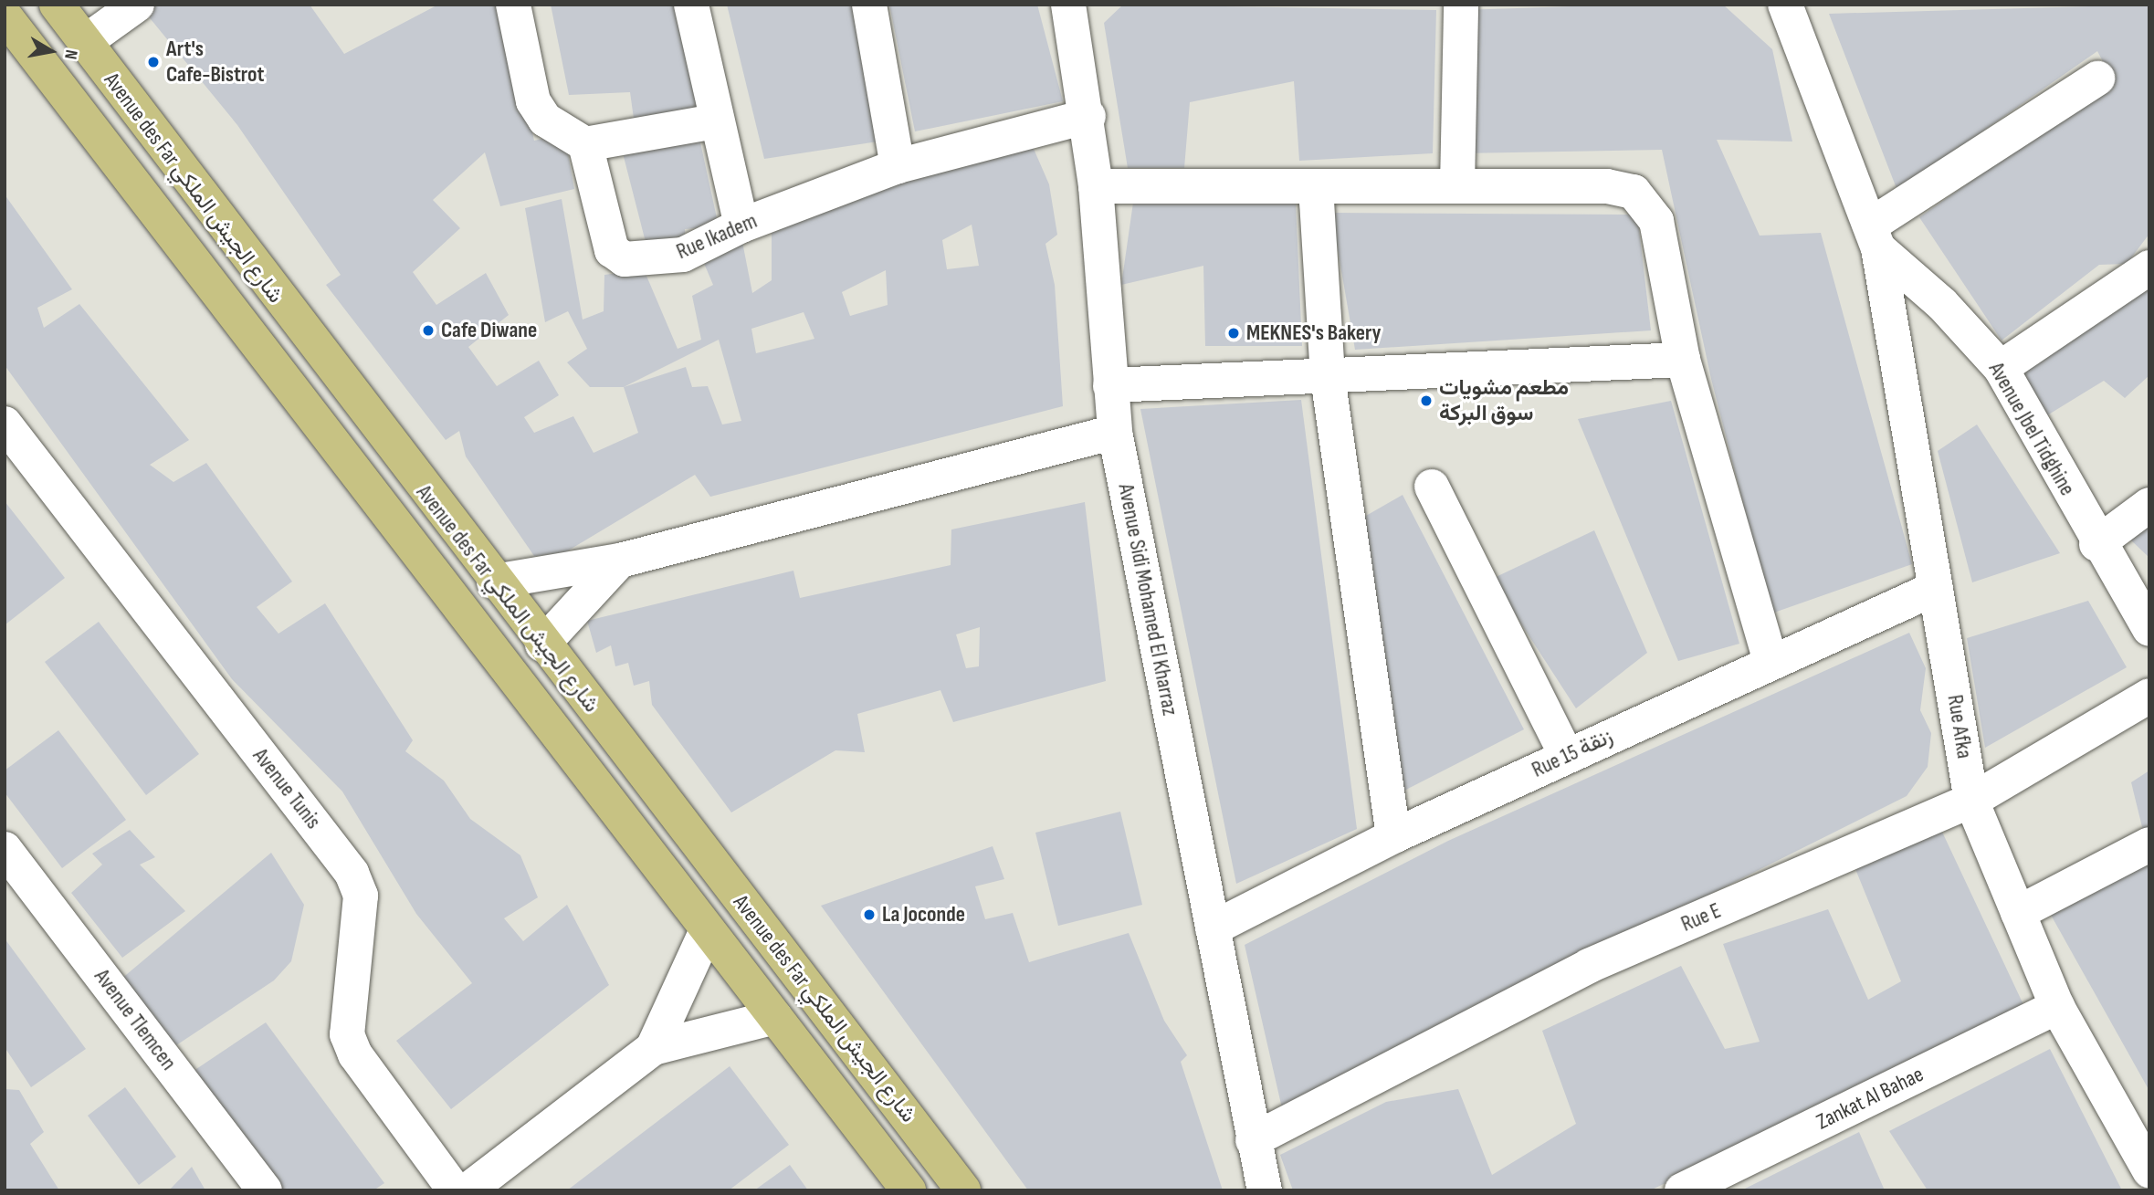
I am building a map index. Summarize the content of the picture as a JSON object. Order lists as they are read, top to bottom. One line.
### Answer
{"streets":{"main road":["Avenue des Far شارع الجيش الملكي"],"street":["Rue Ikadem","Avenue Jbel Tidghine","Avenue Sidi Mohamed El Kharraz","Rue Afka","Rue 15 زنقة","Avenue Tunis","Rue E","Avenue Tlemcen","Zankat Al Bahae"]},"crossings":[["Rue Ikadem","Avenue Sidi Mohamed El Kharraz"],["Avenue Jbel Tidghine","Rue Afka"],["Avenue Sidi Mohamed El Kharraz","Rue 15 زنقة"],["Avenue Sidi Mohamed El Kharraz","Rue E"],["Rue Afka","Rue 15 زنقة"],["Rue Afka","Rue E"],["Rue Afka","Zankat Al Bahae"]],"places":["Art's Cafe-Bistrot","Cafe Diwane","MEKNES's Bakery","مطعم مشويات سوق البركة","La Joconde"],"north":"right"}
